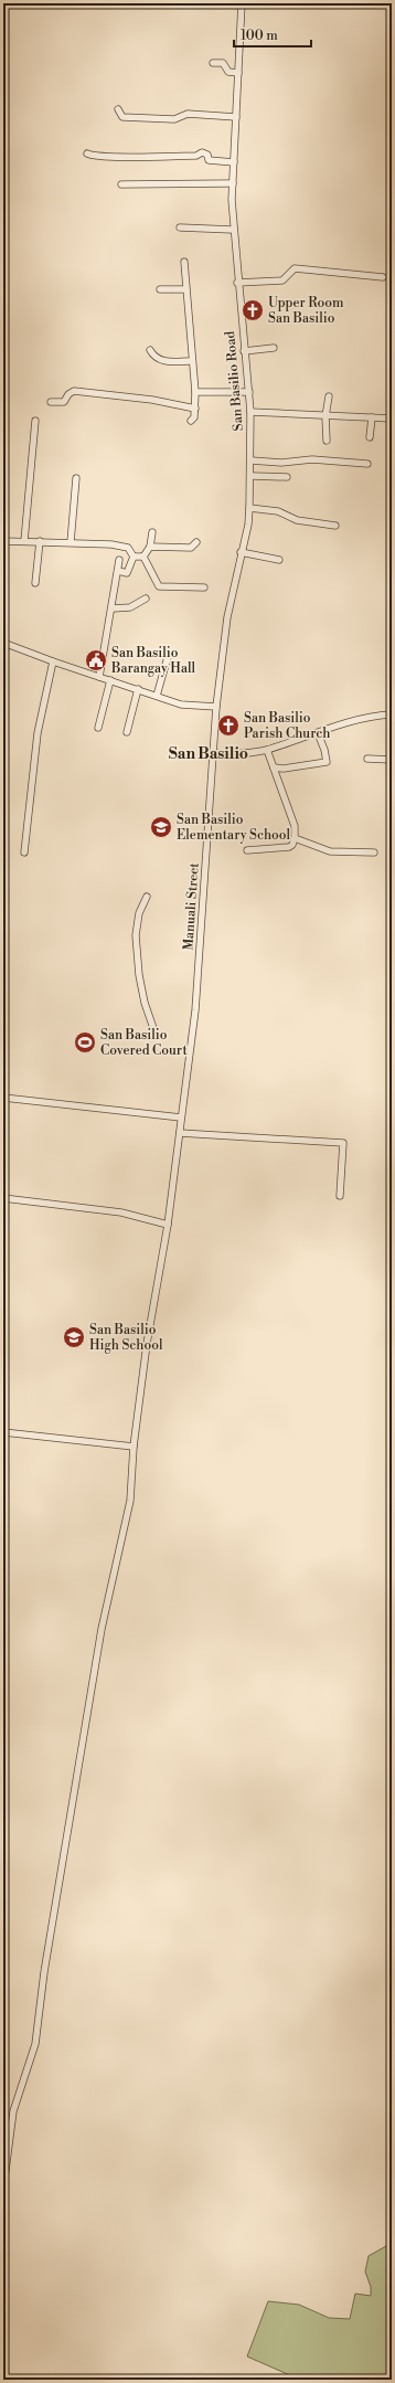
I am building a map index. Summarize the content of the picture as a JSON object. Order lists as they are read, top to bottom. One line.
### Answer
{"streets":{"street":["San Basilio Road","Manuali Street"]},"crossings":[["San Basilio Road","Manuali Street"]],"districts":["San Basilio"],"places":{"church":["Upper Room San Basilio","San Basilio Parish Church"],"public building":["San Basilio Barangay Hall"],"school or university":["San Basilio Elementary School","San Basilio High School"],"sports":["San Basilio Covered Court"]},"scale_bar":"100 m"}
